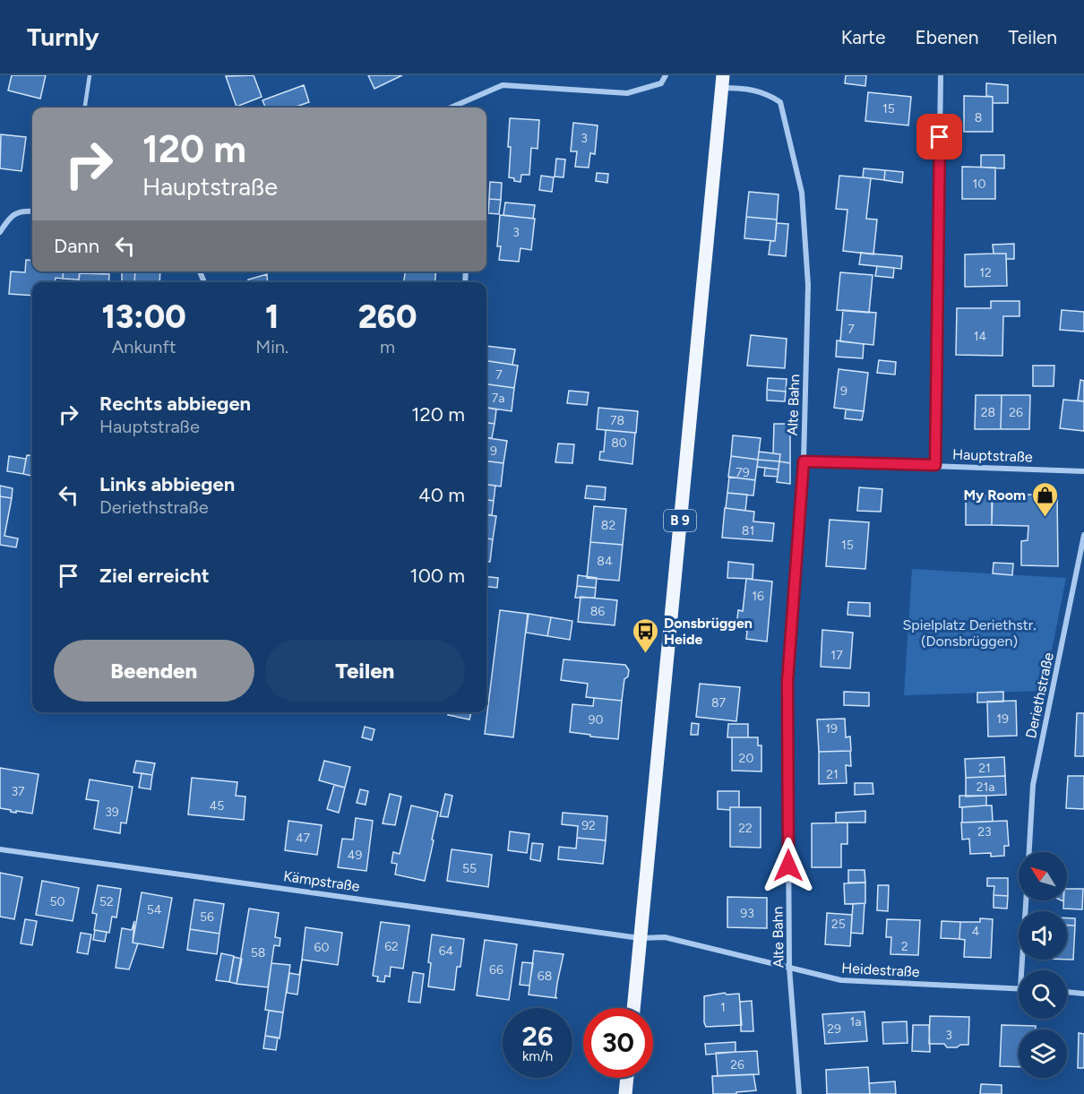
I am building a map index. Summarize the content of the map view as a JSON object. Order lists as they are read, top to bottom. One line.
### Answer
{"streets":{"main road":["B 9"],"street":["Alte Bahn","Hauptstraße","Deriethstraße","Kämpstraße","Heidestraße"]},"crossings":[["Alte Bahn","Hauptstraße"],["Alte Bahn","B 9"],["Alte Bahn","Heidestraße"],["B 9","Kämpstraße"],["B 9","Heidestraße"],["Kämpstraße","Heidestraße"]],"parks":["Spielplatz Deriethstr. (Donsbrüggen)"],"places":{"shop":["My Room"],"bus stop":["Donsbrüggen Heide"]},"house_numbers":["15","8","3","10","3","12","7","14","7","9","7a","28","26","78","80","9","79","82","81","15","84","16","86","17","87","19","90","19","20","21","21","21a","37","45","39","92","22","23","47","49","55","50","52","54","93","56","25","4","62","2","60","64","58","66","68","1","1a","29","3","26"],"north":"top left","page":{"header":"Turnly","nav":["Karte","Ebenen","Teilen"],"turn":["120 m","Hauptstraße"],"then":"Dann","eta":["13:00","Ankunft","1","Min.","260","m"],"list":[{"name":"Rechts abbiegen","note":"Hauptstraße","value":"120 m"},{"name":"Links abbiegen","note":"Deriethstraße","value":"40 m"},{"name":"Ziel erreicht","value":"100 m"}],"buttons":["Beenden","Teilen"],"speed":"26 km/h","limit":"30"}}
